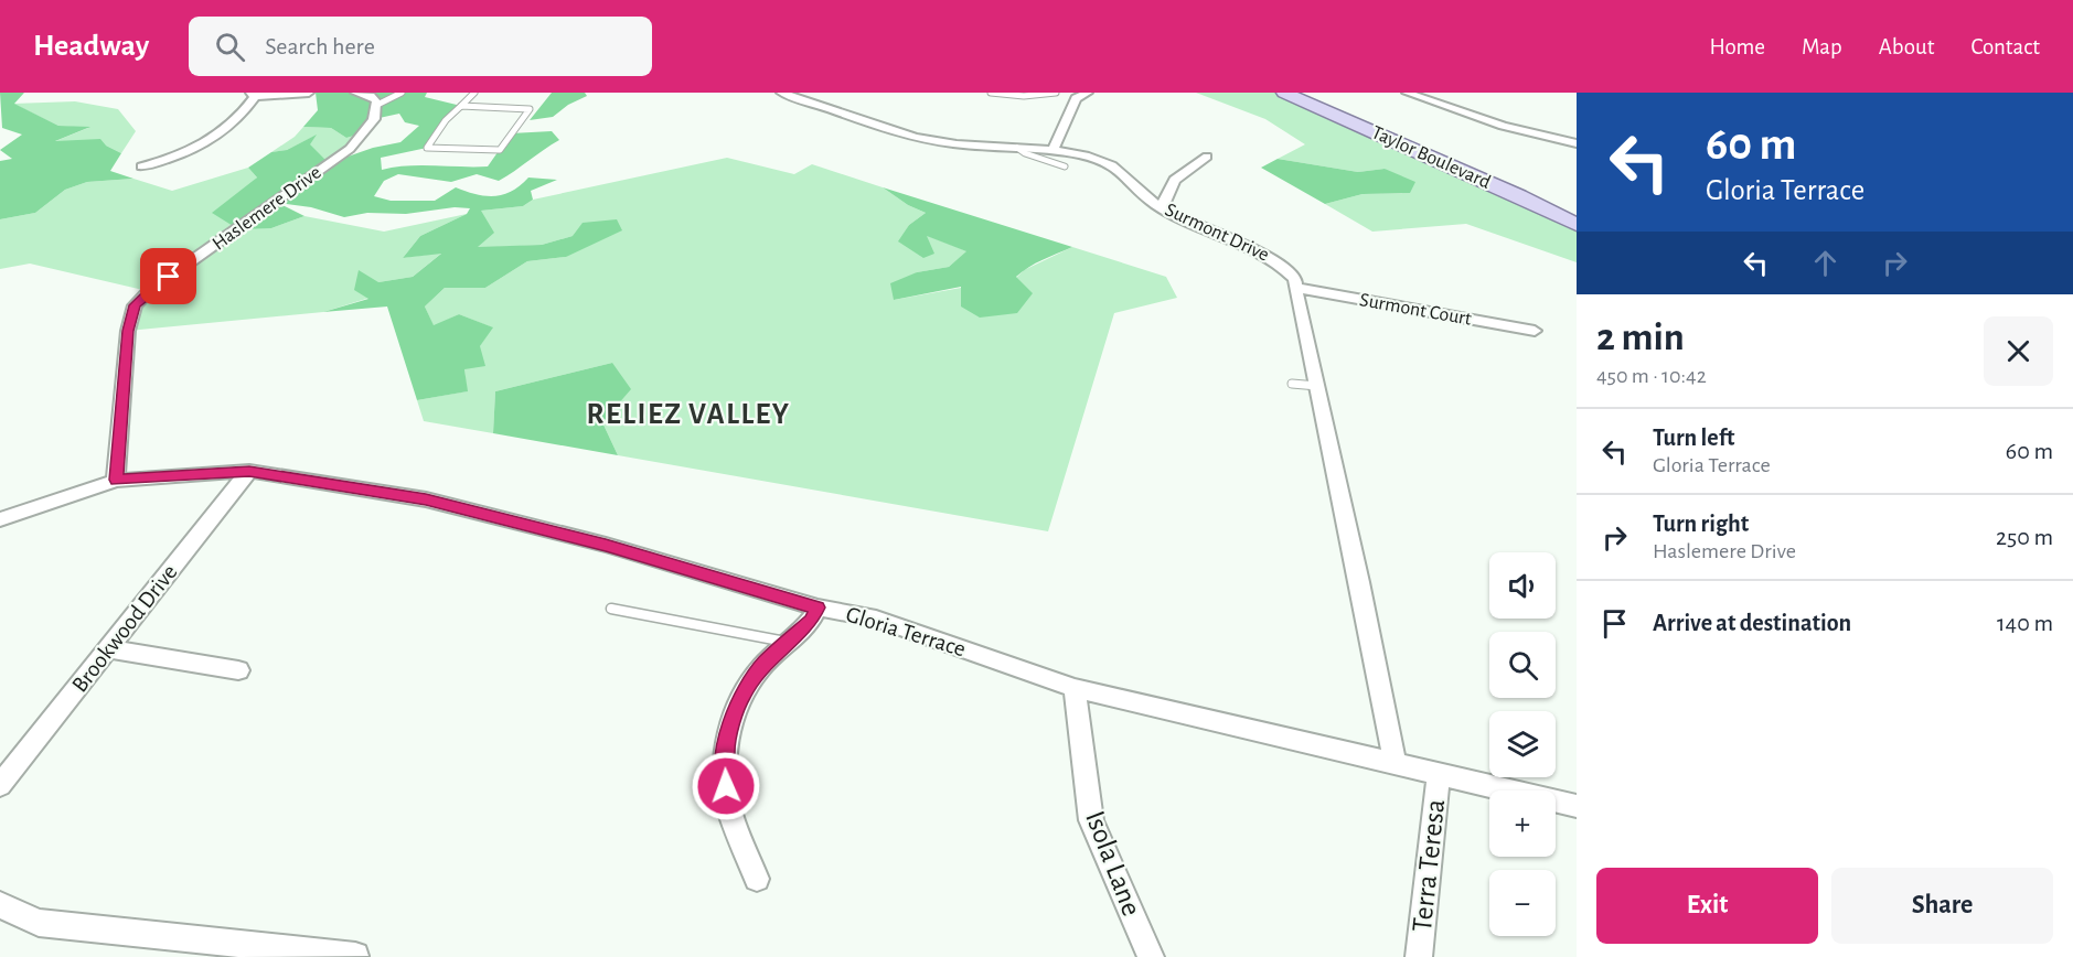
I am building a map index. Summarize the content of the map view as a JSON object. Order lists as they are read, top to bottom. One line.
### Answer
{"streets":{"main road":["Taylor Boulevard"],"street":["Haslemere Drive","Surmont Drive","Surmont Court","Brookwood Drive","Gloria Terrace","Isola Lane","Terra Teresa"]},"crossings":[["Haslemere Drive","Gloria Terrace"],["Surmont Drive","Surmont Court"],["Surmont Drive","Gloria Terrace"],["Brookwood Drive","Gloria Terrace"],["Gloria Terrace","Isola Lane"],["Gloria Terrace","Terra Teresa"]],"districts":["RELIEZ VALLEY"],"page":{"header":"Headway","search":"Search here","nav":["Home","Map","About","Contact"],"turn":["60 m","Gloria Terrace"],"heading":["2 min","450 m · 10:42"],"list":[{"name":"Turn left","note":"Gloria Terrace","value":"60 m"},{"name":"Turn right","note":"Haslemere Drive","value":"250 m"},{"name":"Arrive at destination","value":"140 m"}],"map_buttons":["+","−"],"buttons":["Exit","Share"]}}
